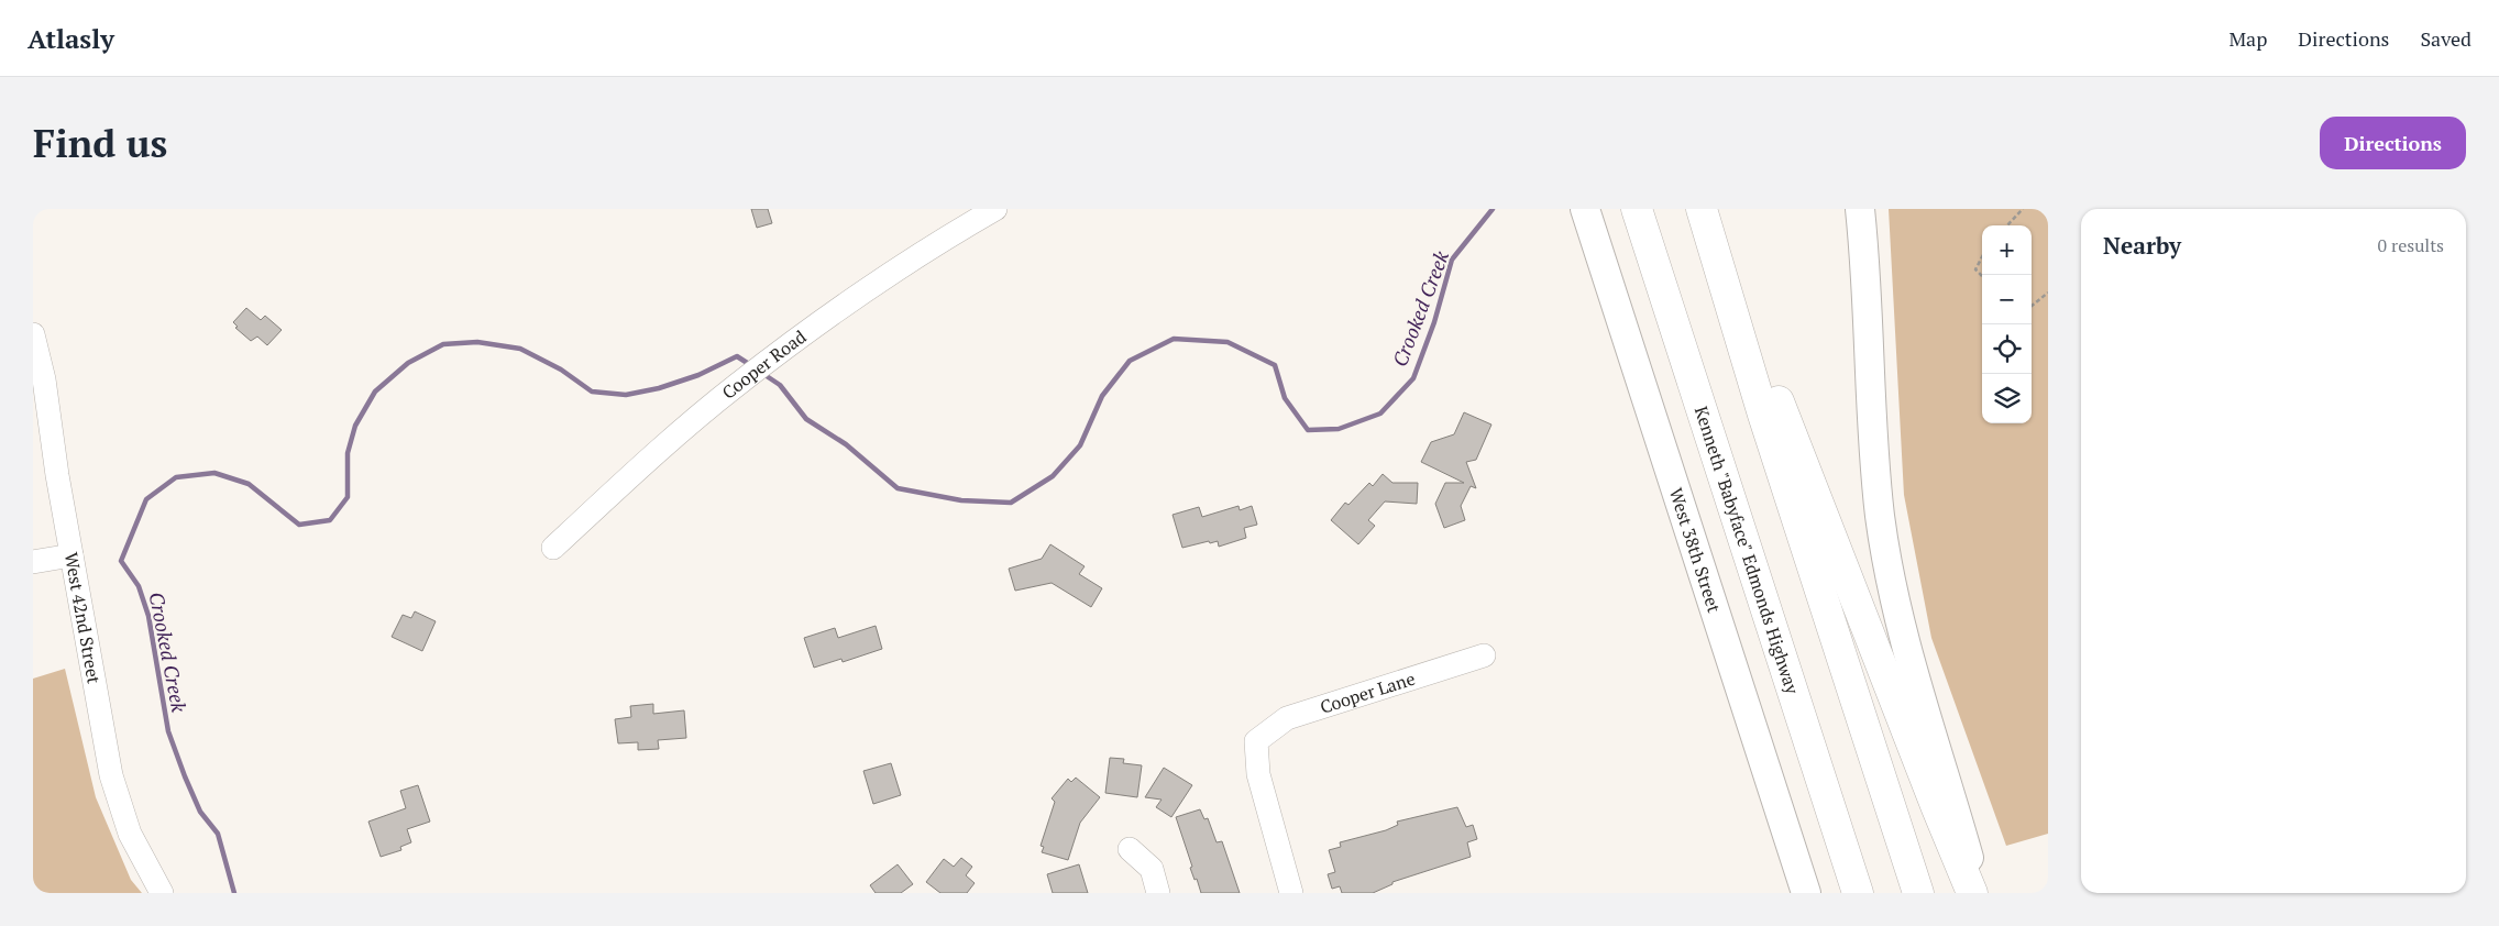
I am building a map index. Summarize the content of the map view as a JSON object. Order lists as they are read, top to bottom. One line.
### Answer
{"streets":{"highway":["Kenneth \"Babyface\" Edmonds Highway"],"main road":["West 38th Street"],"street":["Cooper Road","West 42nd Street","Cooper Lane"]},"water":["Crooked Creek"],"page":{"header":"Atlasly","nav":["Map","Directions","Saved"],"buttons":"Directions","title":"Find us","heading":["Nearby","0 results"],"map_buttons":["+","−"]}}
